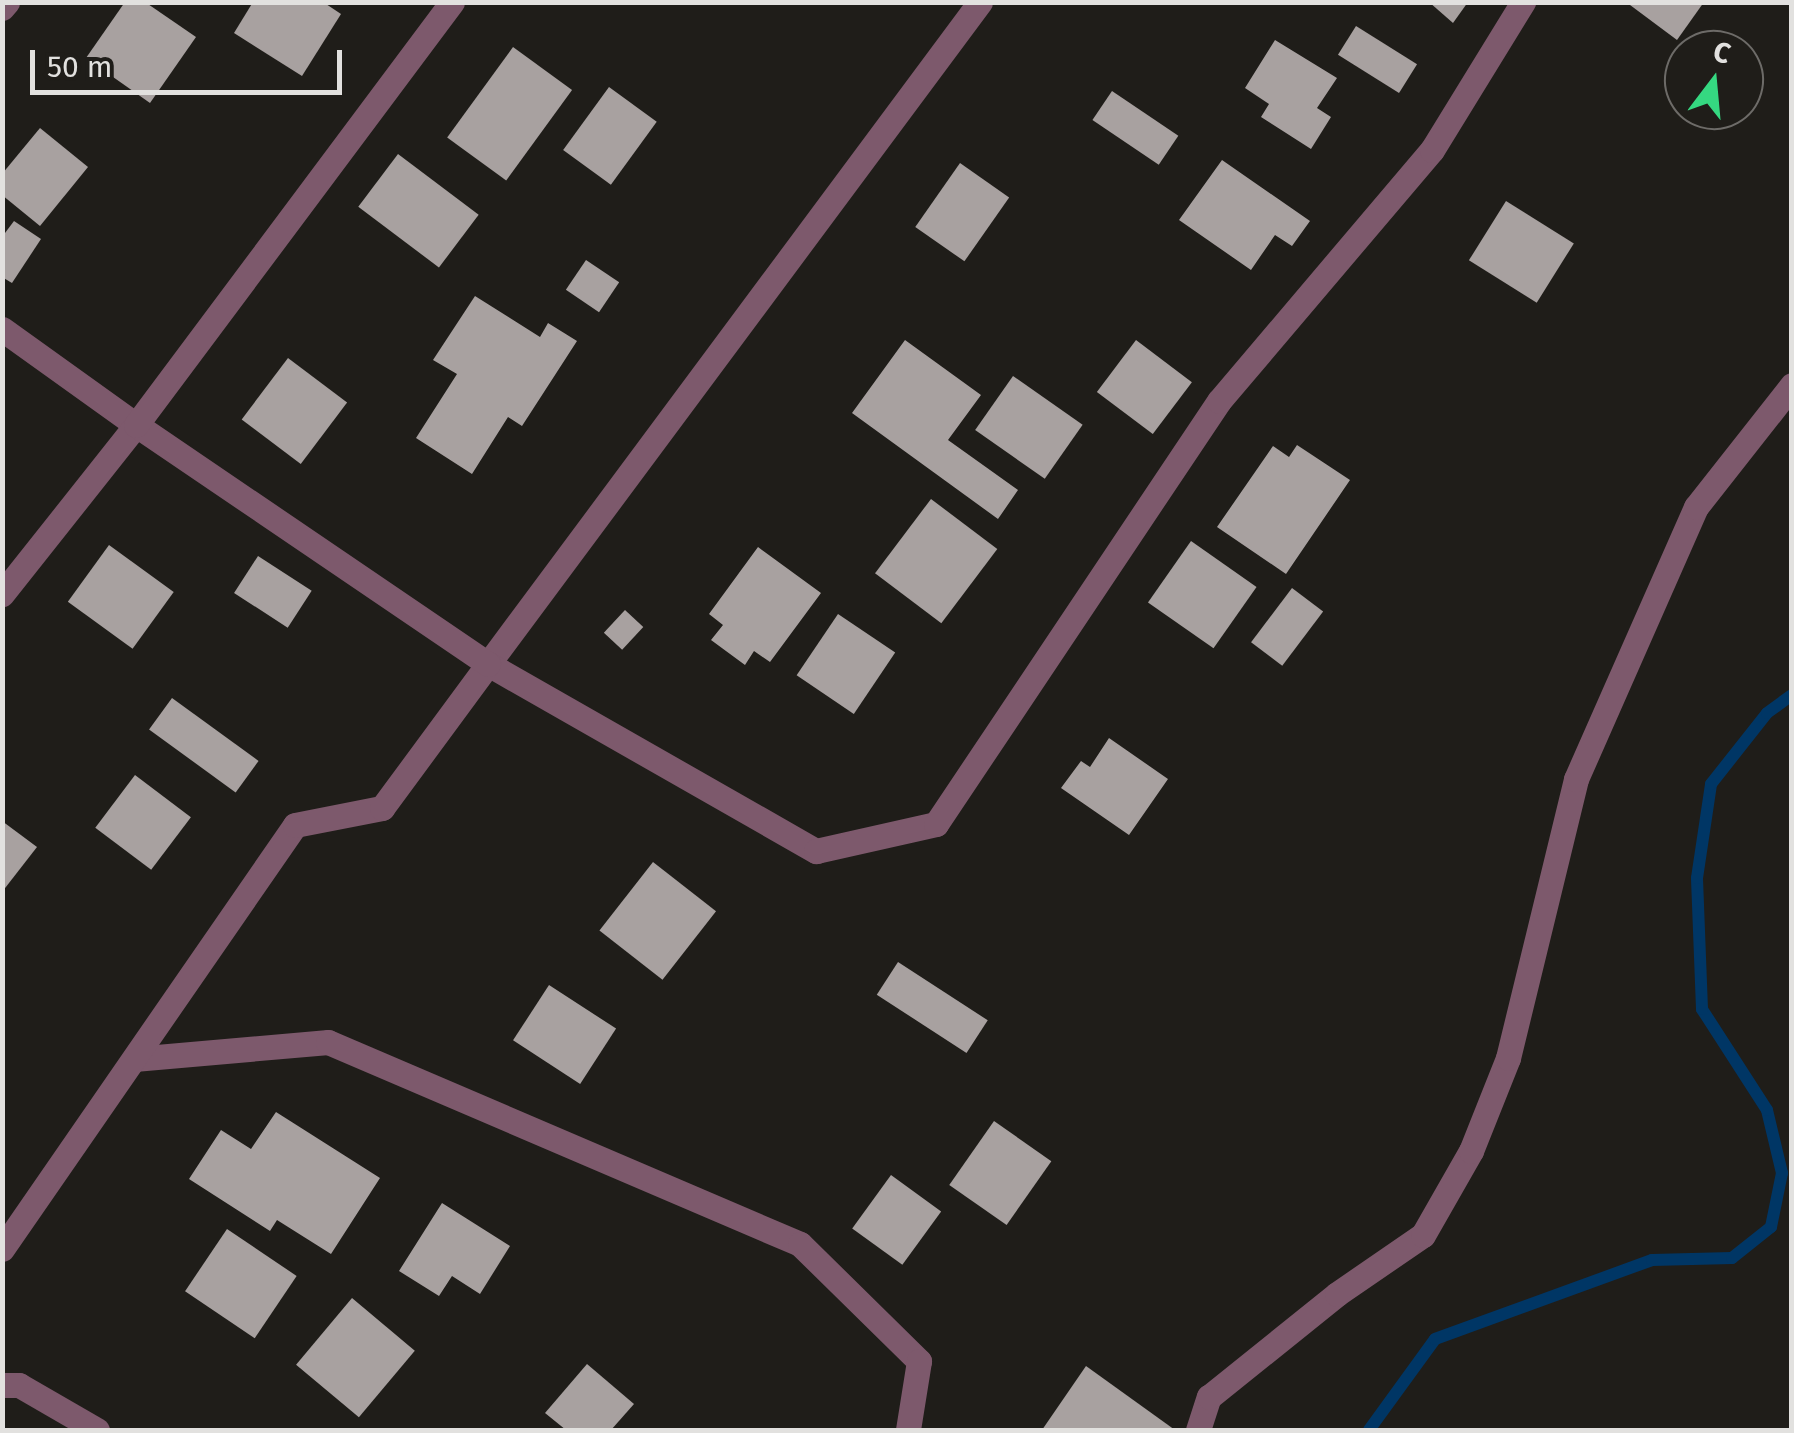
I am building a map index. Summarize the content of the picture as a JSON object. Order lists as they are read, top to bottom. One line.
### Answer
{"scale_bar":"50 m","north":"top"}
